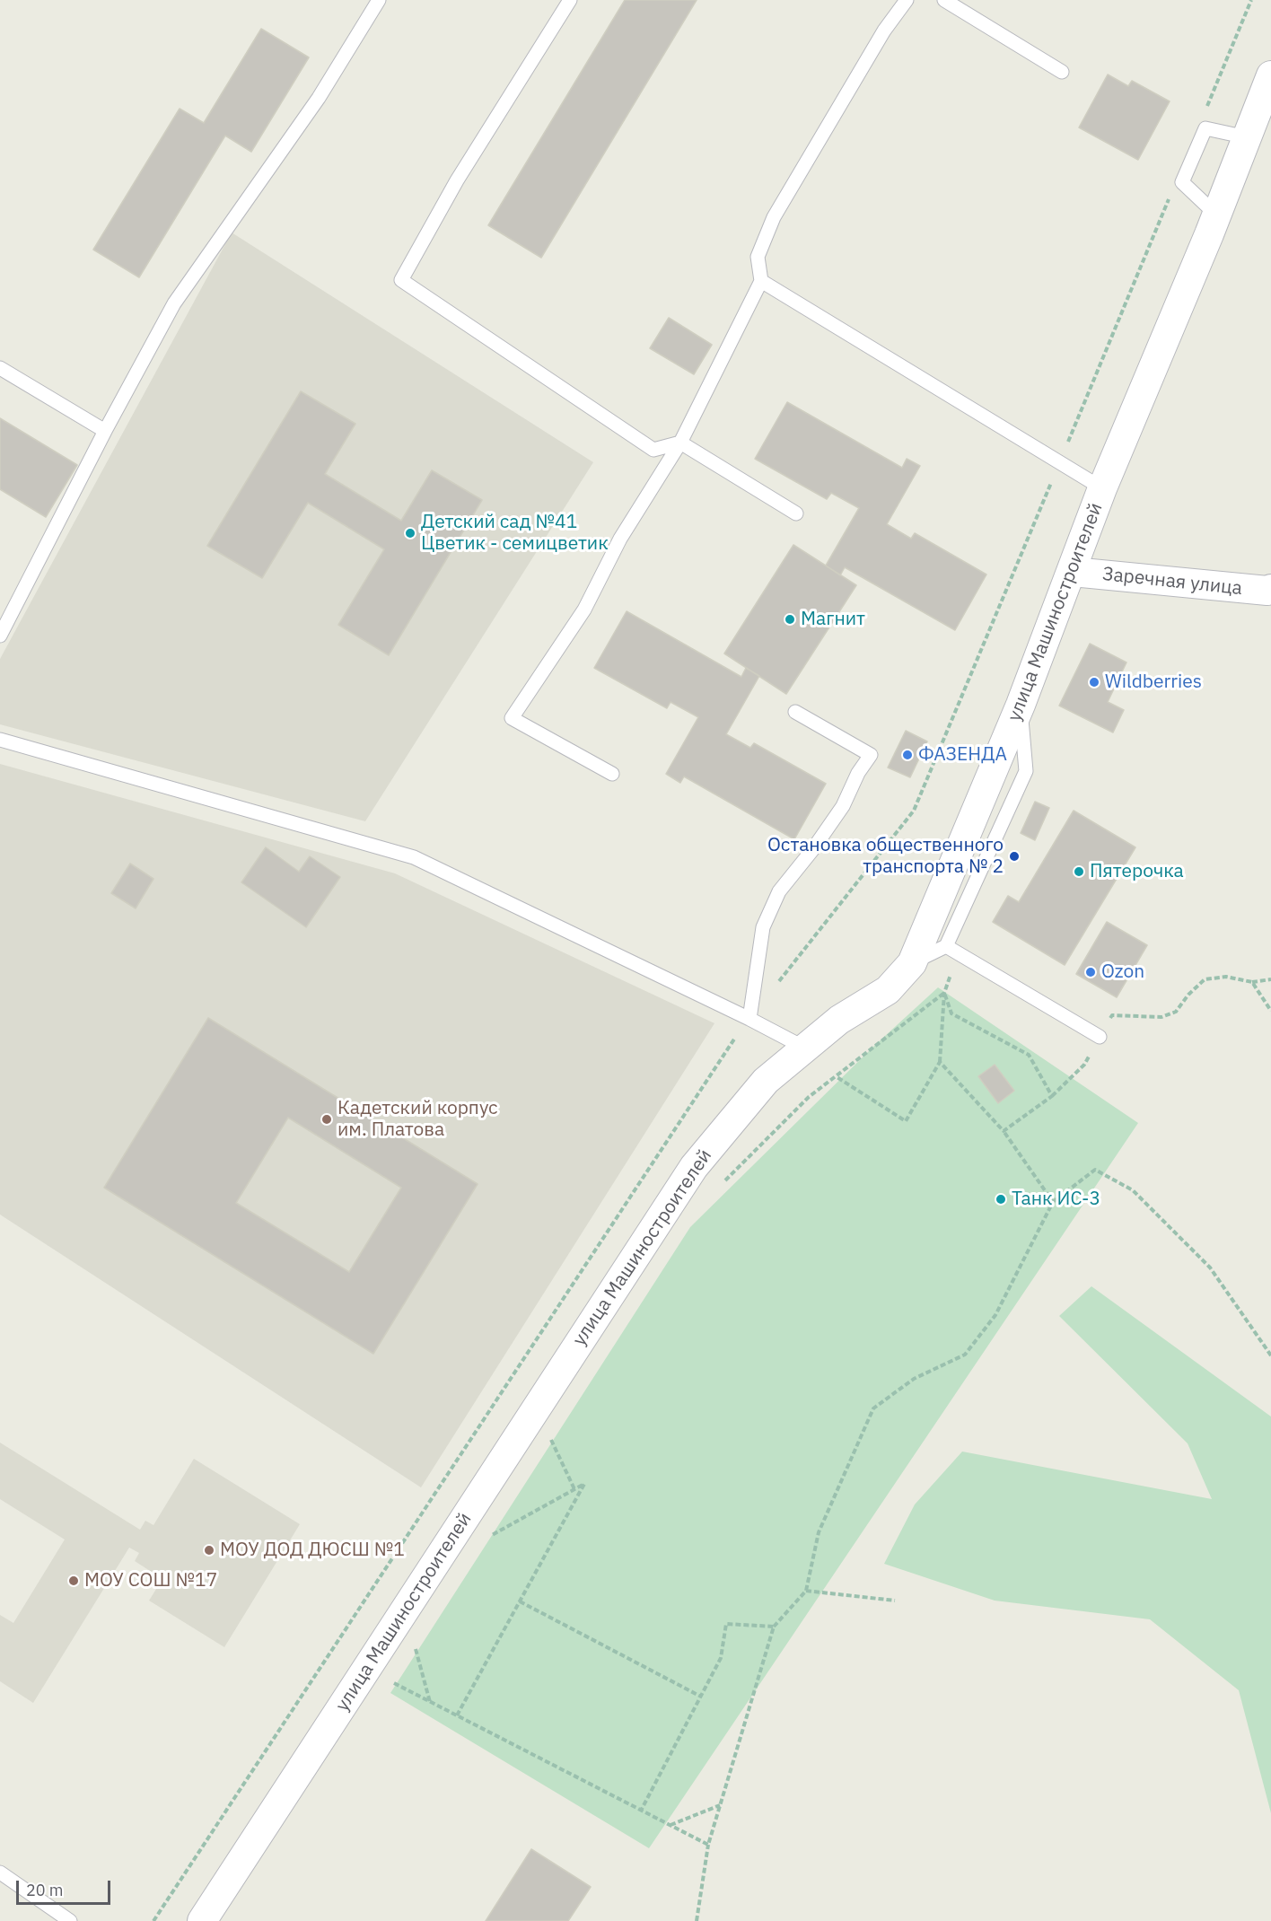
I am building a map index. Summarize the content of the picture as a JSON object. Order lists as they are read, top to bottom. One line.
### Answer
{"streets":{"street":["Заречная улица","улица Машиностроителей"]},"crossings":[["Заречная улица","улица Машиностроителей"]],"places":["Детский сад №41 Цветик - семицветик","Магнит","Wildberries","ФАЗЕНДА","Остановка общественного транспорта № 2","Пятерочка","Ozon","Кадетский корпус им. Платова","Танк ИС-3","МОУ ДОД ДЮСШ №1","МОУ СОШ №17"],"scale_bar":"20 m"}
